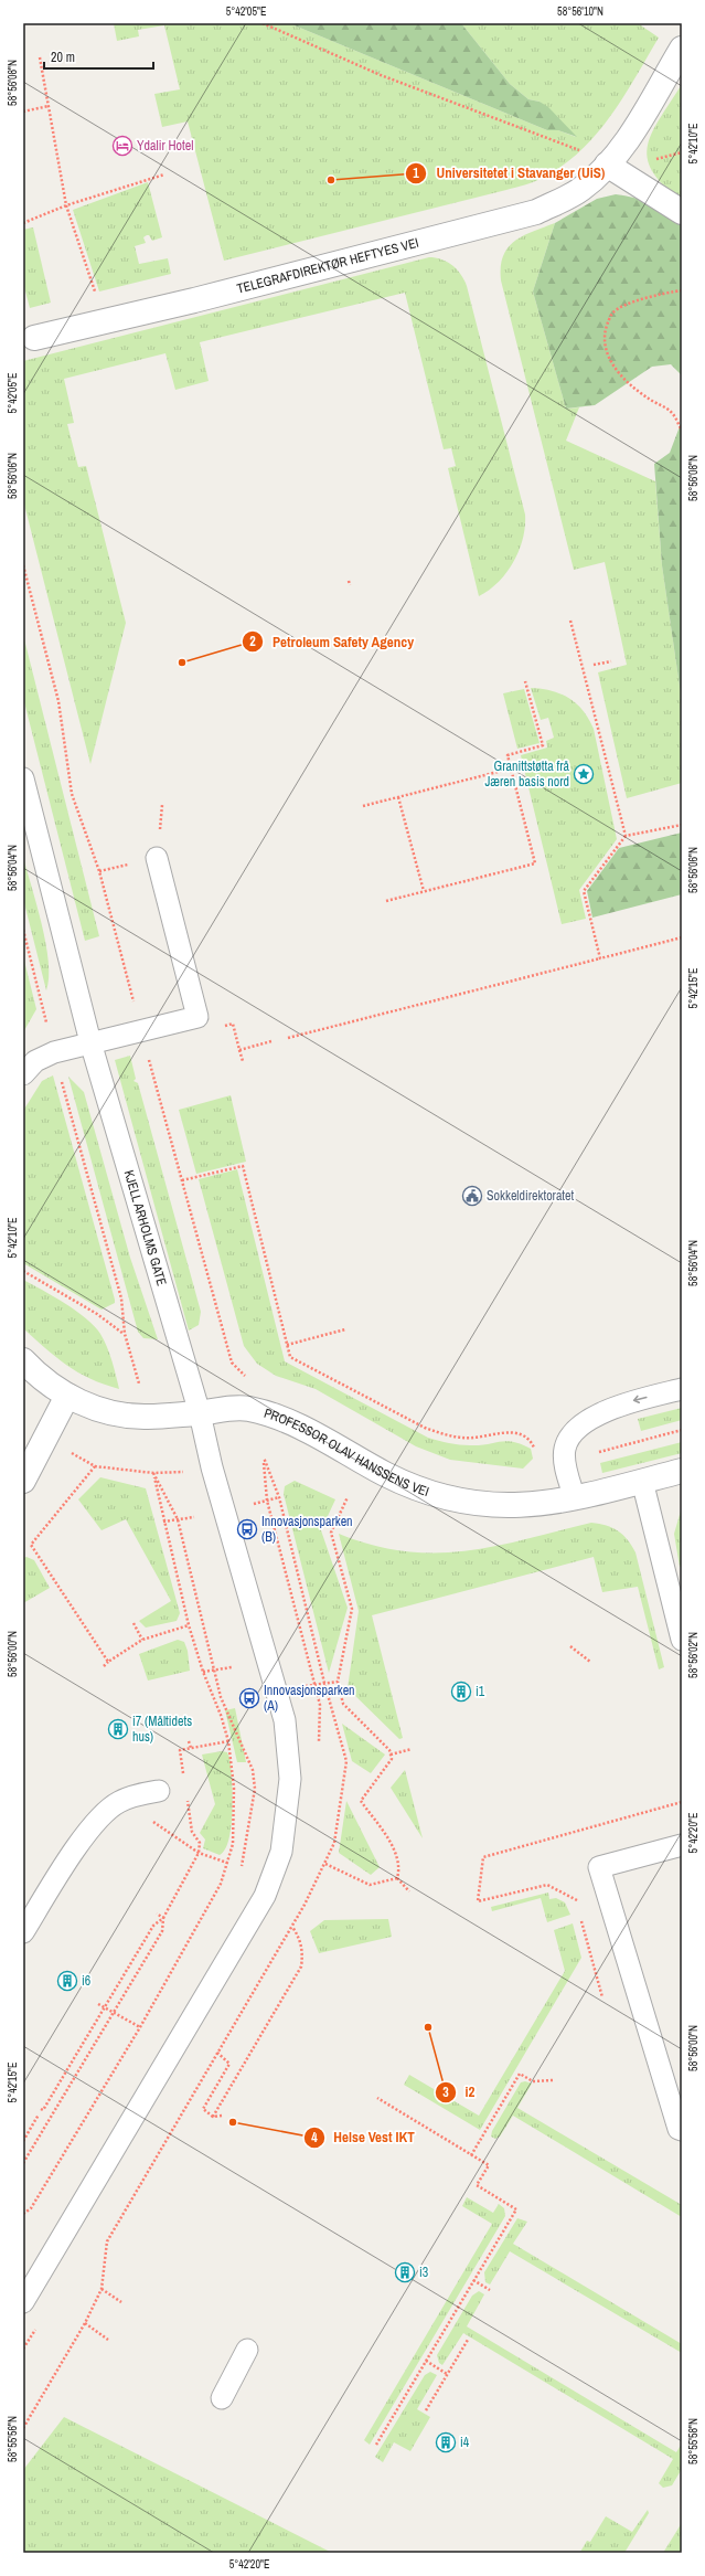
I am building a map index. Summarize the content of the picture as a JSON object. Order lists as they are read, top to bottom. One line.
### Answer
{"streets":{"street":["TELEGRAFDIREKTØR HEFTYES VEI","PROFESSOR OLAV HANSSENS VEI"],"lane":["KJELL ARHOLMS GATE"]},"crossings":[["KJELL ARHOLMS GATE","PROFESSOR OLAV HANSSENS VEI"]],"places":{"hotel":["Ydalir Hotel"],"other":["Universitetet i Stavanger (UiS)","Petroleum Safety Agency","i2","Helse Vest IKT"],"place":["Granittstøtta frå Jæren basis nord"],"public building":["Sokkeldirektoratet"],"bus stop":["Innovasjonsparken (B)","Innovasjonsparken (A)"],"building":["i1","i7 (Måltidets hus)","i6","i3","i4"]},"scale_bar":"20 m","coordinates":["5°42'05\"E","58°56'10\"N","58°56'08\"N","5°42'10\"E","58°56'06\"N","58°56'04\"N","5°42'15\"E","58°56'00\"N","58°56'02\"N","5°42'20\"E","58°55'56\"N","58°55'58\"N"]}
